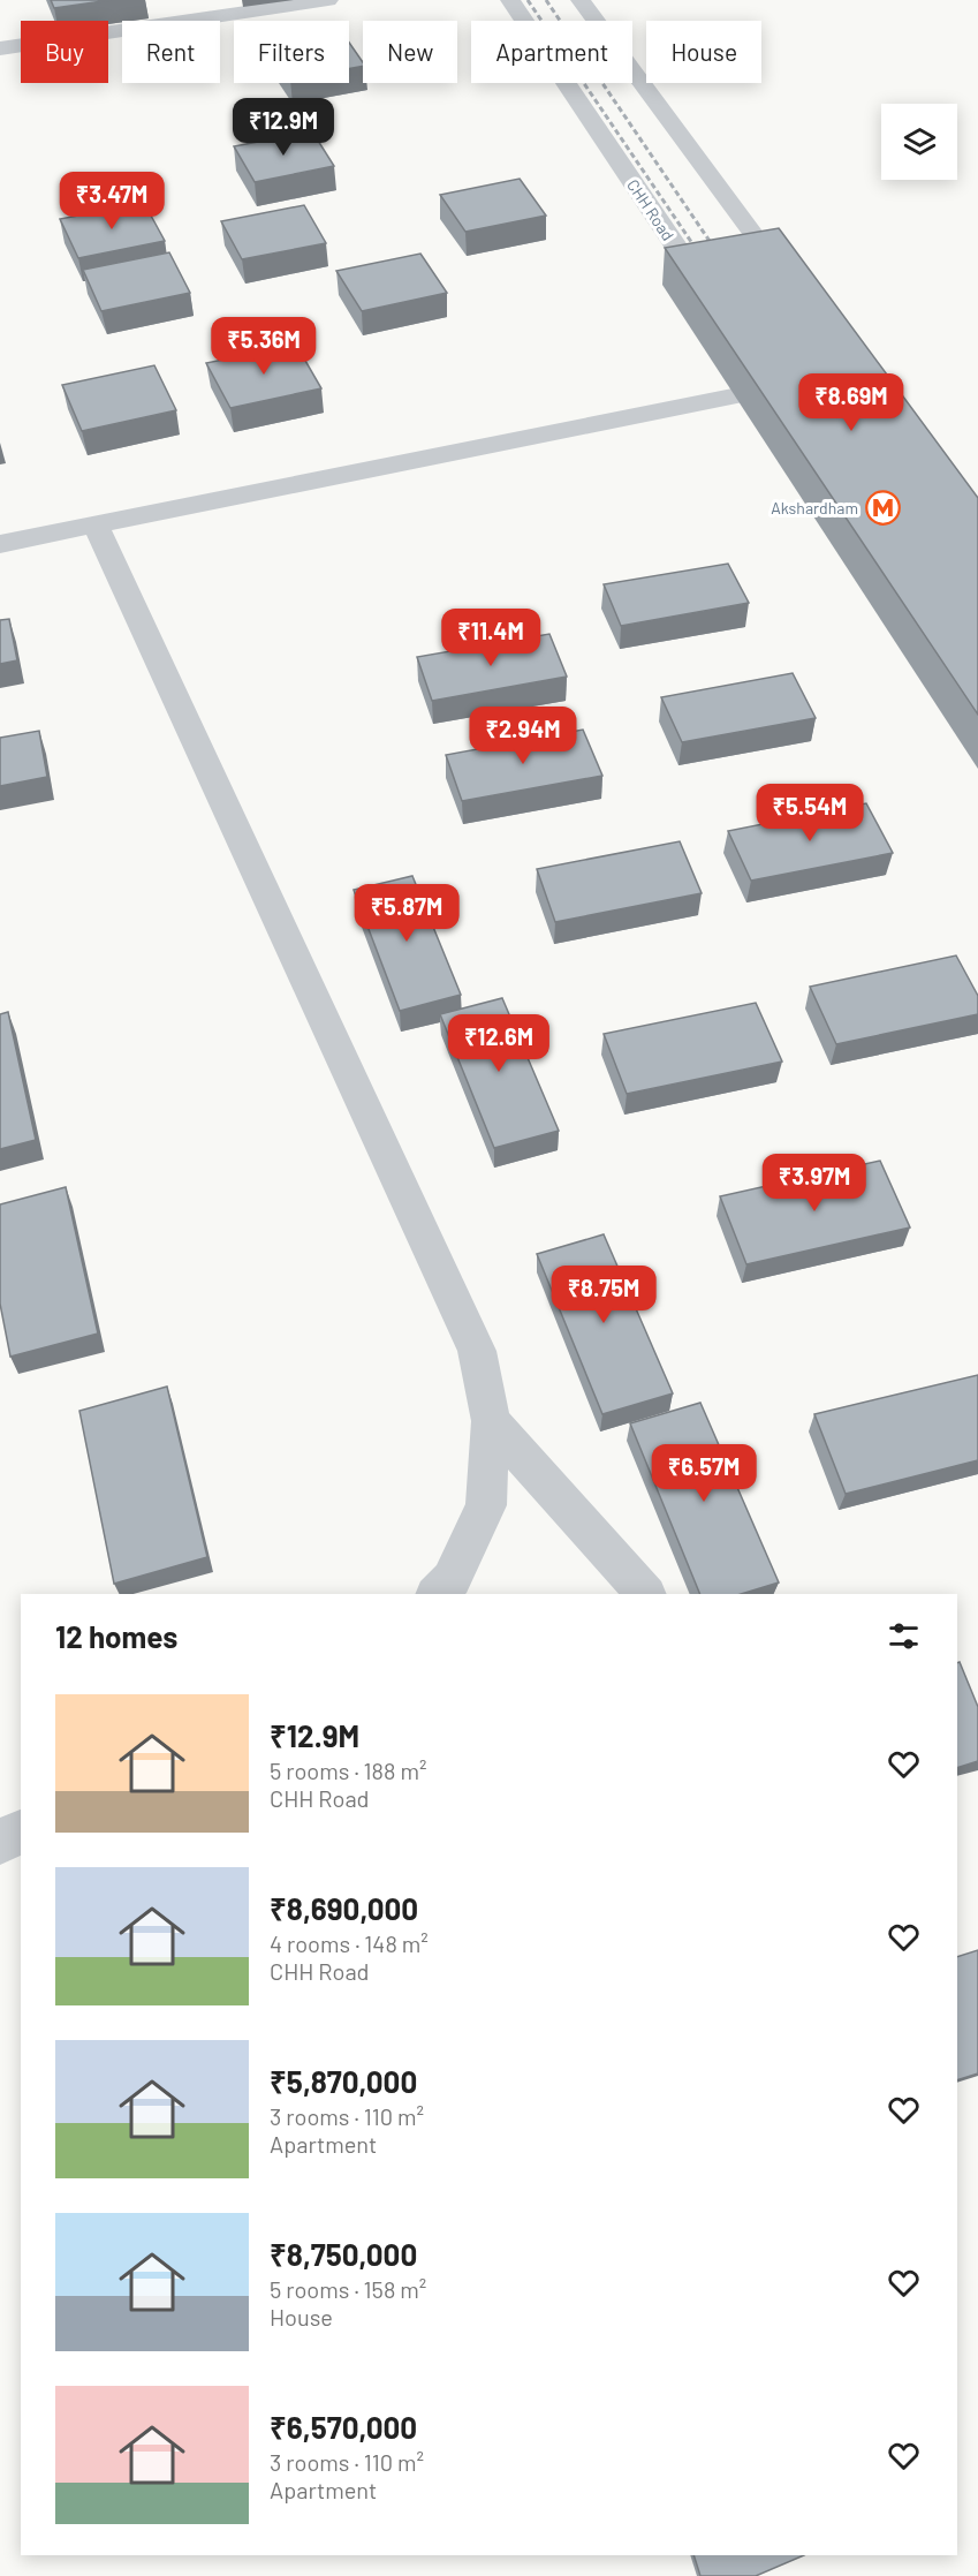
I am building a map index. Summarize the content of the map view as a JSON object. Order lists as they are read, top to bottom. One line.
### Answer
{"streets":{"street":["CHH Road"]},"places":{"metro station":["Akshardham"]},"page":{"chip":["Buy","Rent","Filters","New","Apartment","House"],"price":["₹12.9M","₹3.47M","₹5.36M","₹8.69M","₹11.4M","₹2.94M","₹5.54M","₹5.87M","₹12.6M","₹3.97M","₹8.75M","₹6.57M"],"heading":"12 homes","list":[{"name":"₹12.9M","note":"5 rooms · 188 m² · CHH Road"},{"name":"₹8,690,000","note":"4 rooms · 148 m² · CHH Road"},{"name":"₹5,870,000","note":"3 rooms · 110 m² · Apartment"},{"name":"₹8,750,000","note":"5 rooms · 158 m² · House"},{"name":"₹6,570,000","note":"3 rooms · 110 m² · Apartment"}]}}
